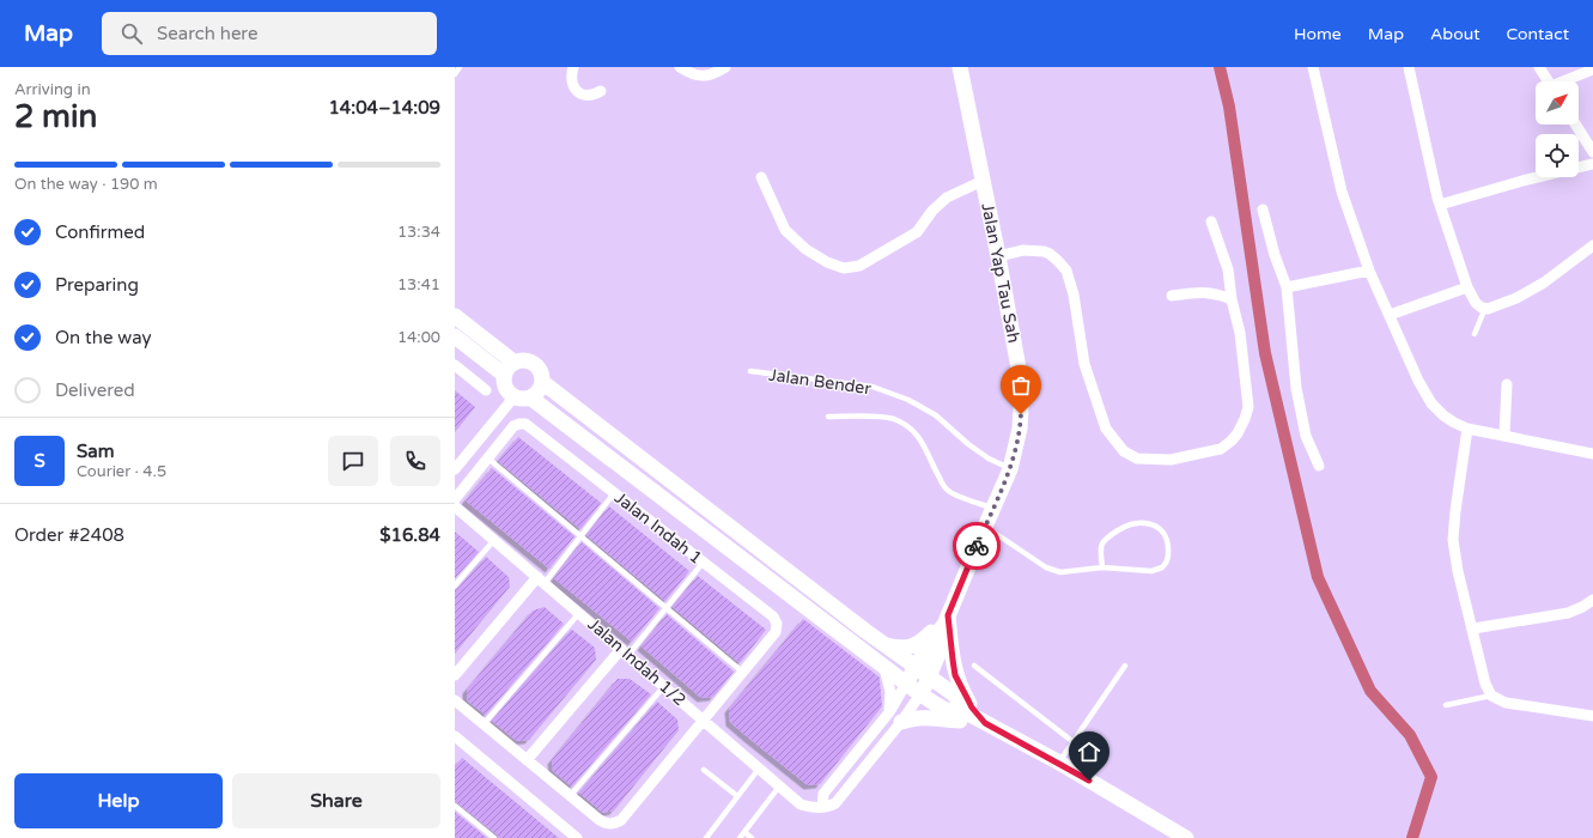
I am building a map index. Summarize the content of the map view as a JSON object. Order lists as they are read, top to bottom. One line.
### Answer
{"streets":{"street":["Jalan Yap Tau Sah","Jalan Indah 1","Jalan Indah 1/2"],"lane":["Jalan Bender"]},"crossings":[["Jalan Yap Tau Sah","Jalan Bender"],["Jalan Indah 1","Jalan Indah 1/2"]],"north":"top right","page":{"header":"Map","search":"Search here","nav":["Home","Map","About","Contact"],"heading":["2 min","Arriving in","14:04–14:09"],"panel":["Sam","Courier · 4.5","Order #2408","$16.84"],"bar":"On the way · 190 m","list":[["Confirmed","13:34"],["Preparing","13:41"],["On the way","14:00"],"Delivered"],"round":"S","buttons":["Help","Share"]}}
